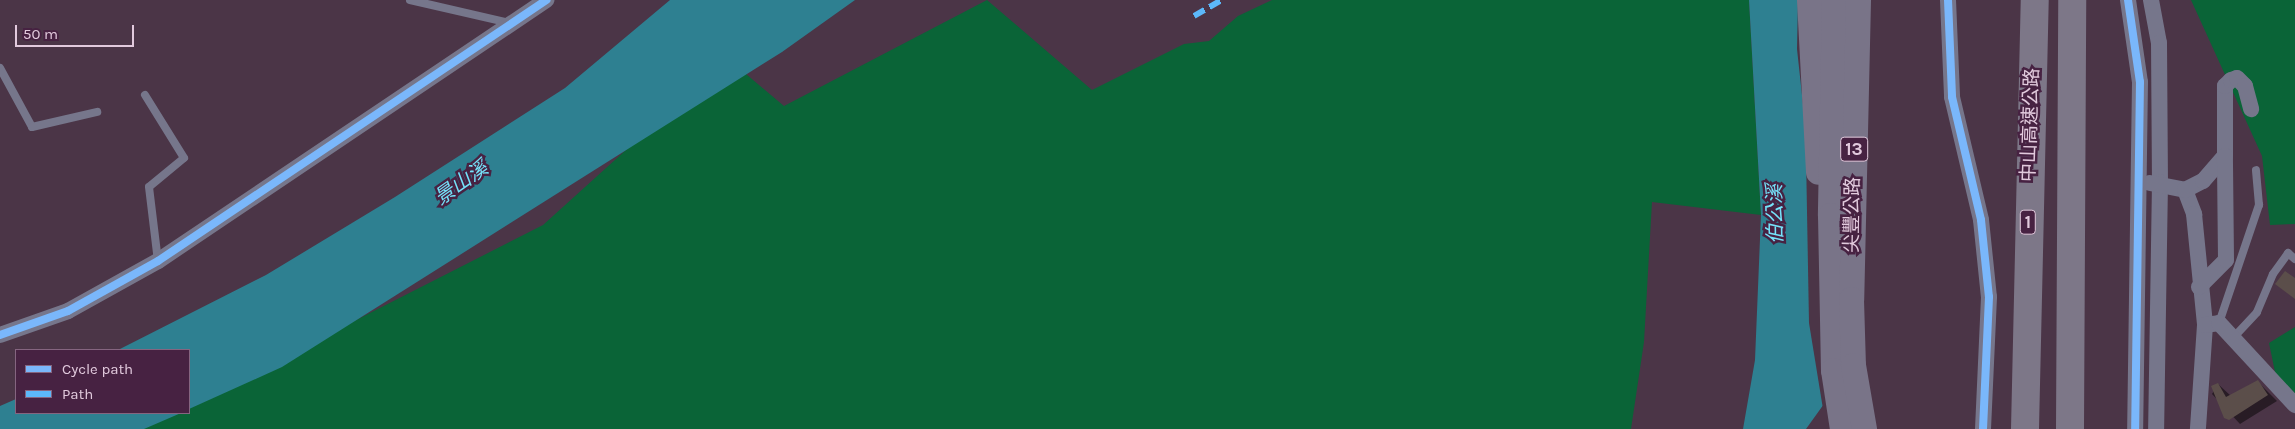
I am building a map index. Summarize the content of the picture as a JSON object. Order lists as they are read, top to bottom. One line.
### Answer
{"streets":{"highway":["中山高速公路","1"],"main road":["13","尖豐公路"]},"water":["景山溪","伯公溪"],"legend":["Cycle path","Path"],"scale_bar":"50 m"}
